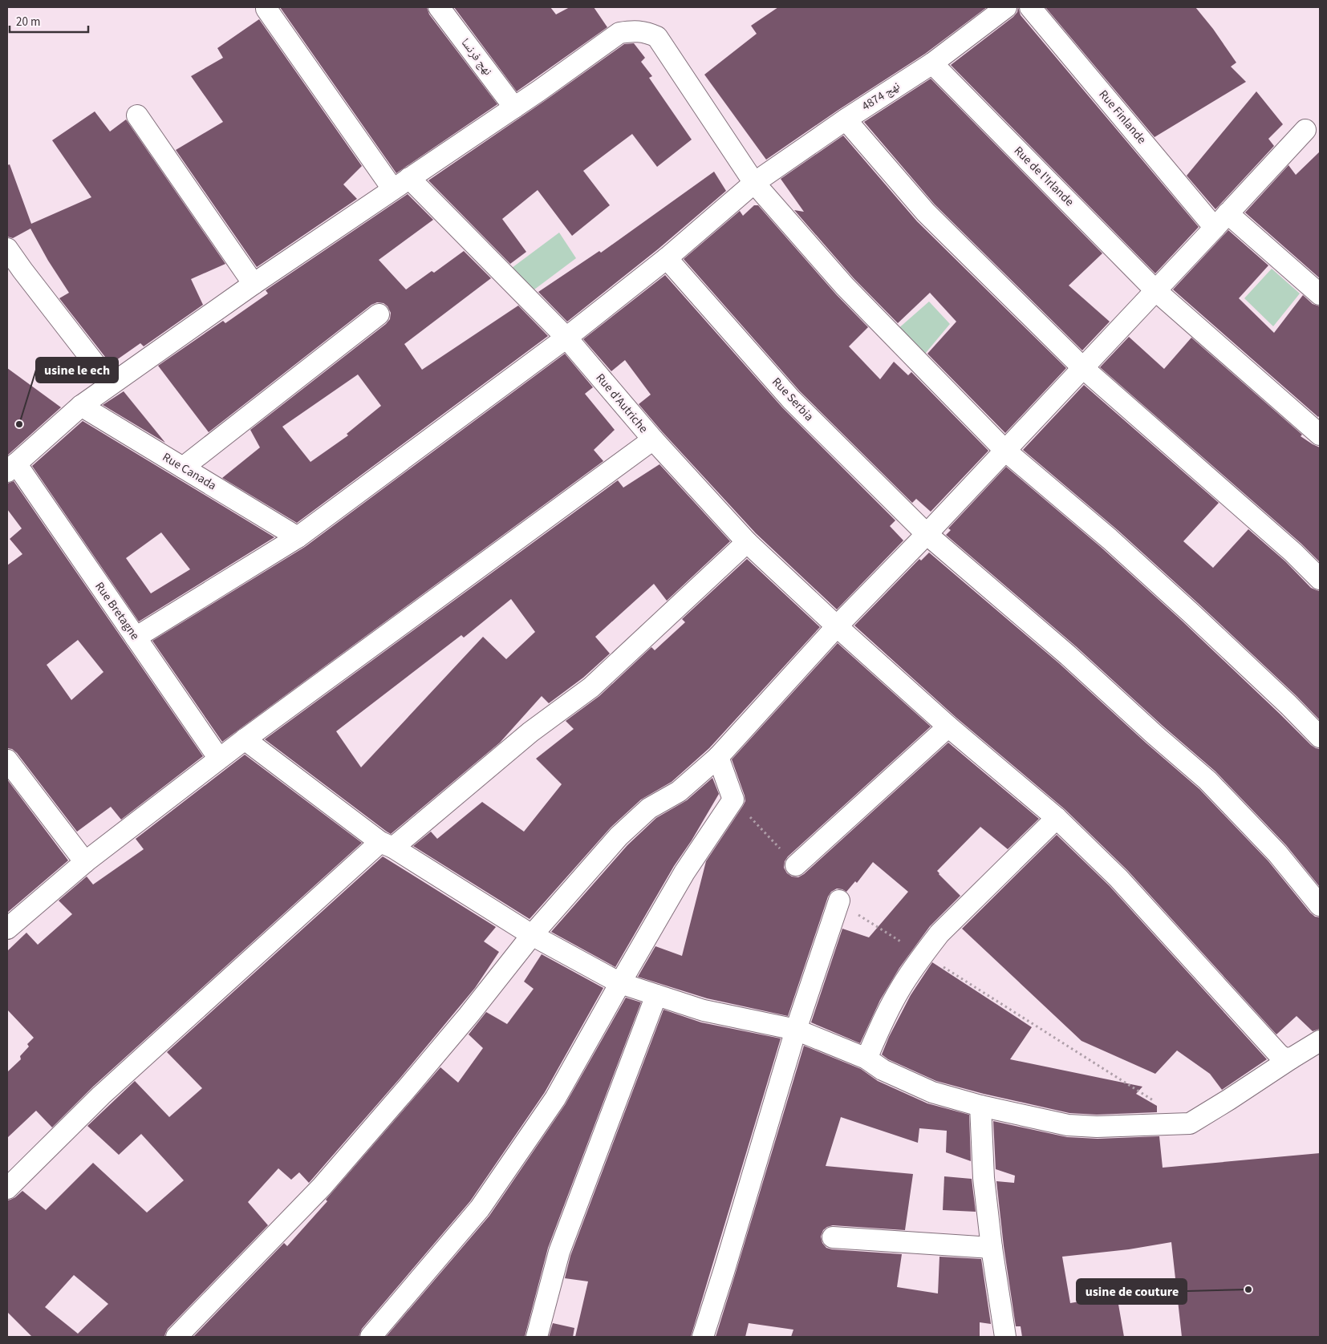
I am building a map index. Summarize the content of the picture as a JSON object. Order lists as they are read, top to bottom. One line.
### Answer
{"streets":{"street":["نهج فرنسا","نهج 4874","Rue Finlande","Rue de l'Irlande","Rue Serbia","Rue d'Autriche","Rue Canada","Rue Bretagne"]},"crossings":[["نهج 4874","Rue de l'Irlande"],["نهج 4874","Rue Serbia"],["نهج 4874","Rue d'Autriche"],["نهج 4874","Rue Canada"],["نهج 4874","Rue Bretagne"]],"places":["usine le ech","usine de couture"],"scale_bar":"20 m"}
